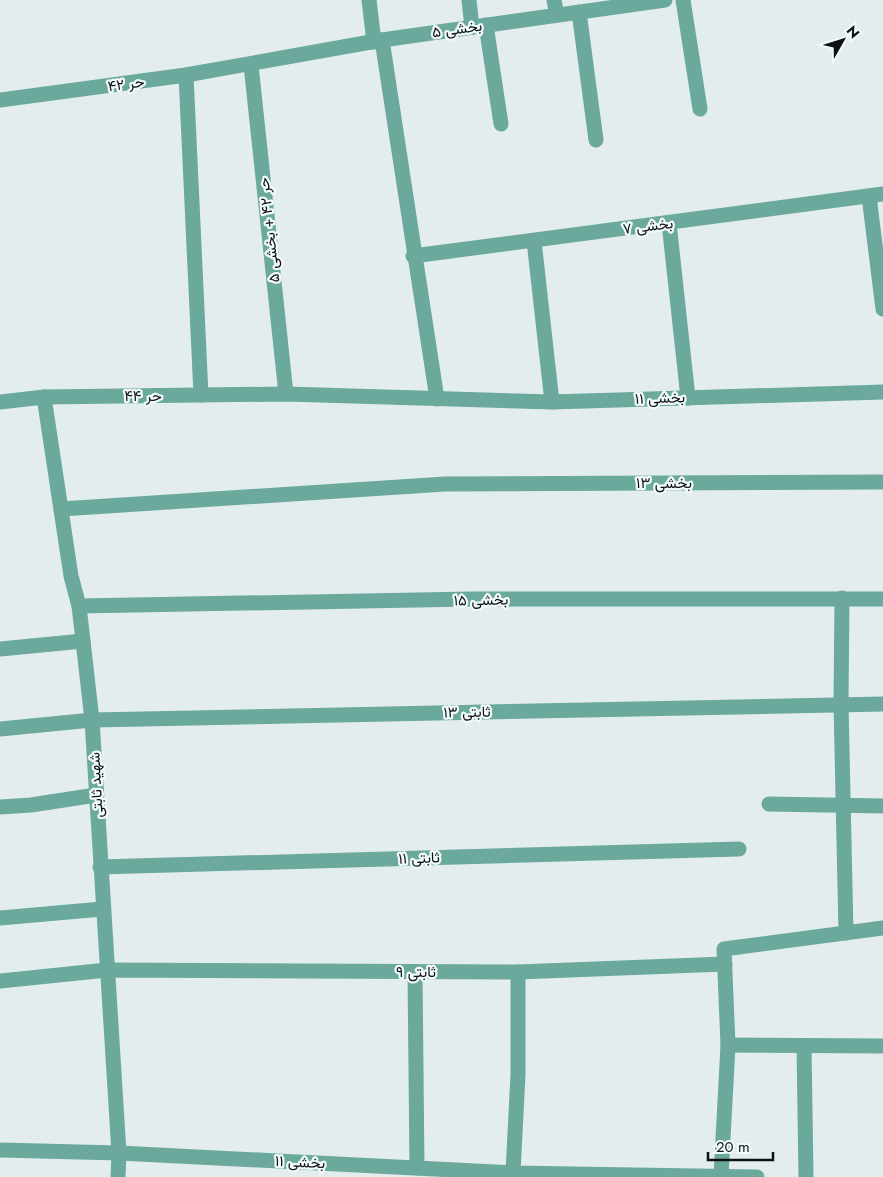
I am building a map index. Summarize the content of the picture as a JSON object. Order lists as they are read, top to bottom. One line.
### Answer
{"streets":{"street":["بخشی ۵","حر ۴۲","بخشی ۷","حر ۴۲ + بخشی ۵","حر ۴۴","بخشی ۱۱","بخشی ۱۳","بخشی ۱۵","ثابتی ۱۳","شهید ثابتی","ثابتی ۱۱","ثابتی ۹"]},"crossings":[["بخشی ۵","حر ۴۲"],["بخشی ۵","حر ۴۲ + بخشی ۵"],["حر ۴۲","حر ۴۲ + بخشی ۵"],["حر ۴۲ + بخشی ۵","حر ۴۴"],["حر ۴۲ + بخشی ۵","بخشی ۱۱"],["حر ۴۴","بخشی ۱۱"],["حر ۴۴","شهید ثابتی"],["بخشی ۱۱","شهید ثابتی"],["بخشی ۱۳","شهید ثابتی"],["بخشی ۱۵","شهید ثابتی"],["ثابتی ۱۳","شهید ثابتی"],["شهید ثابتی","ثابتی ۱۱"],["شهید ثابتی","ثابتی ۹"]],"scale_bar":"20 m","north":"top right"}
